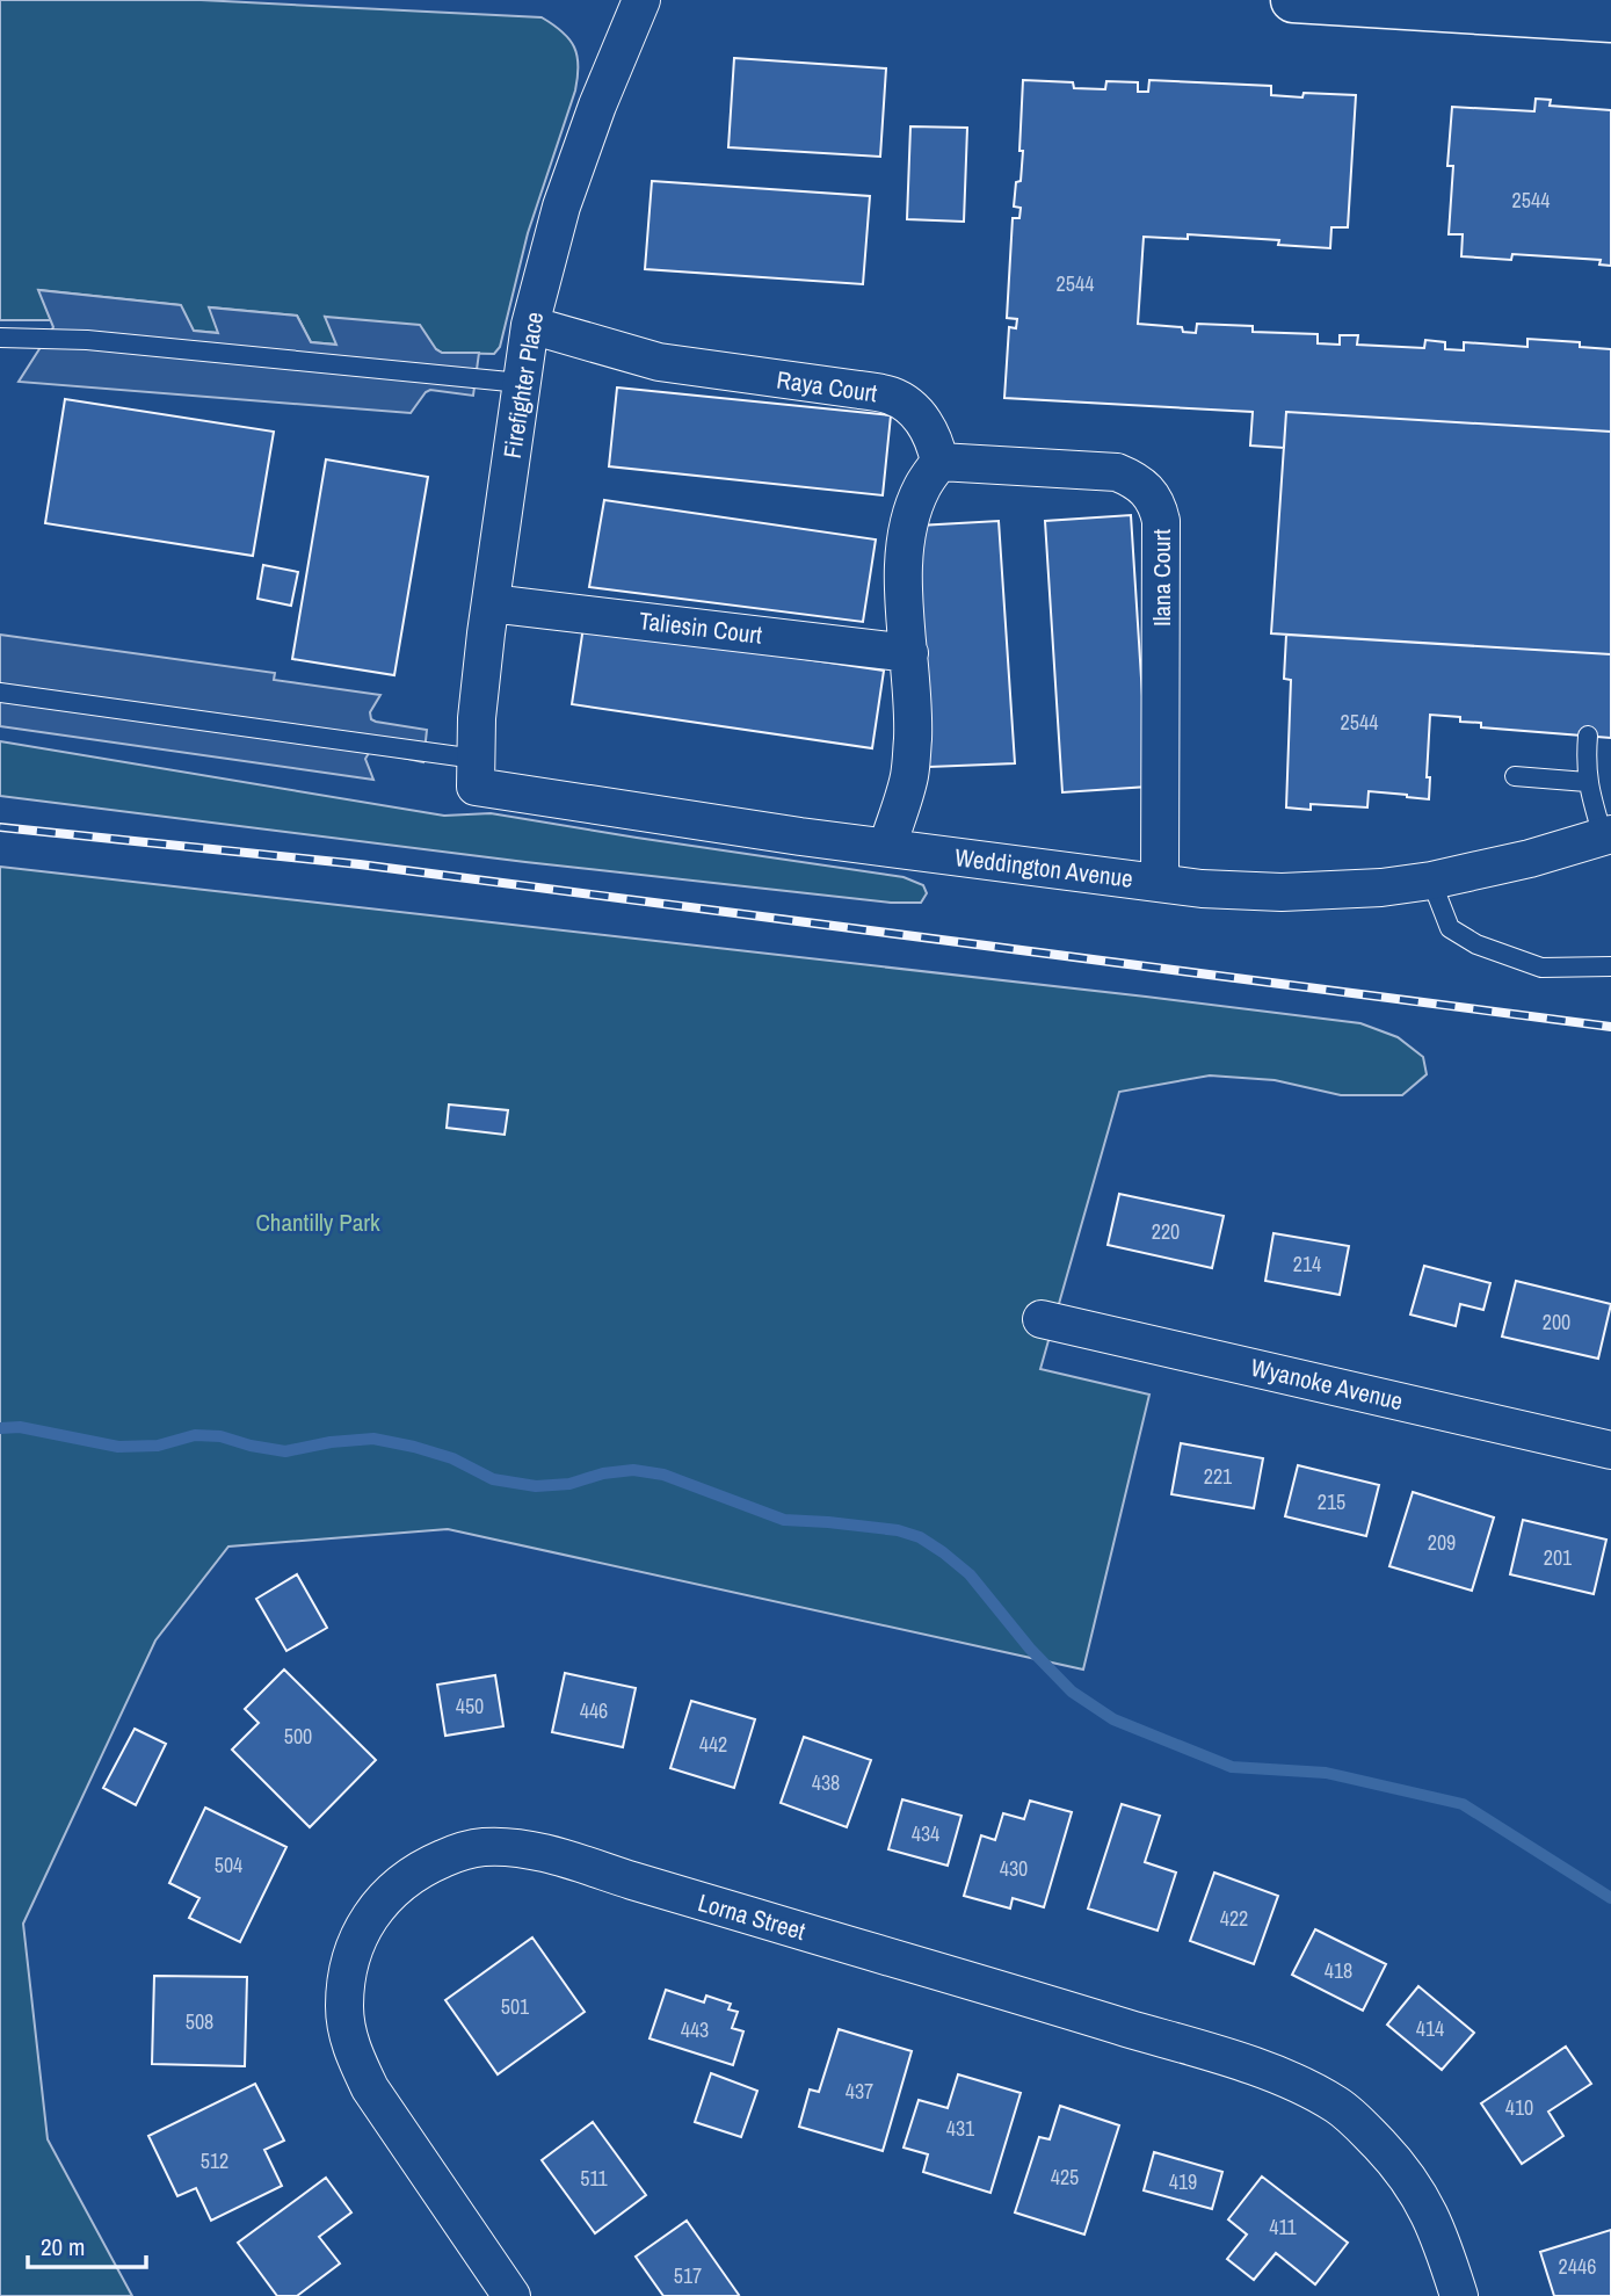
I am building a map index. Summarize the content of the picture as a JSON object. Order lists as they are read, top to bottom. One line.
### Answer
{"streets":{"street":["Firefighter Place","Raya Court","Ilana Court","Taliesin Court","Weddington Avenue","Wyanoke Avenue","Lorna Street"]},"crossings":[["Firefighter Place","Raya Court"],["Firefighter Place","Taliesin Court"],["Firefighter Place","Weddington Avenue"],["Raya Court","Ilana Court"],["Ilana Court","Weddington Avenue"]],"parks":["Chantilly Park"],"house_numbers":["2544","2544","2544","220","214","200","221","215","209","201","450","446","500","442","438","434","504","430","422","418","501","508","414","443","437","410","431","512","425","511","419","411","2446","517"],"scale_bar":"20 m"}
